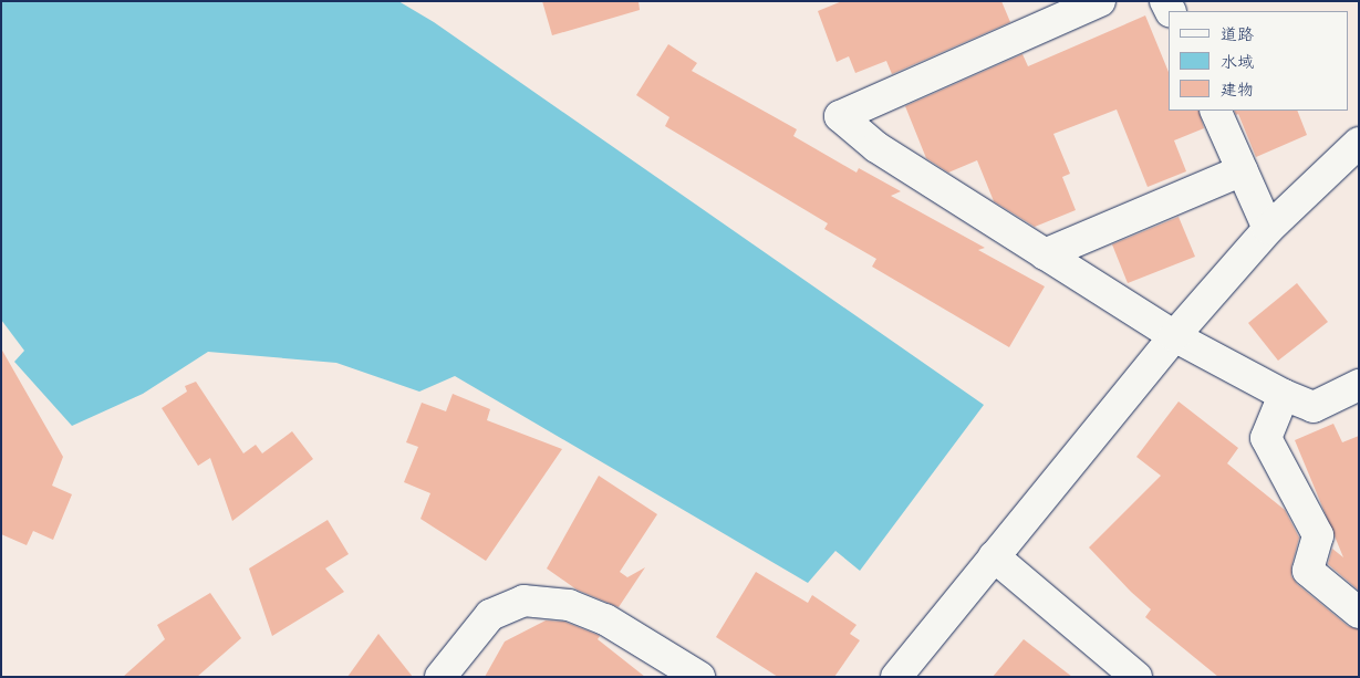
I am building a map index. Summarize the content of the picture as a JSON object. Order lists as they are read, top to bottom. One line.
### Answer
{"legend":["道路","水域","建物"]}
